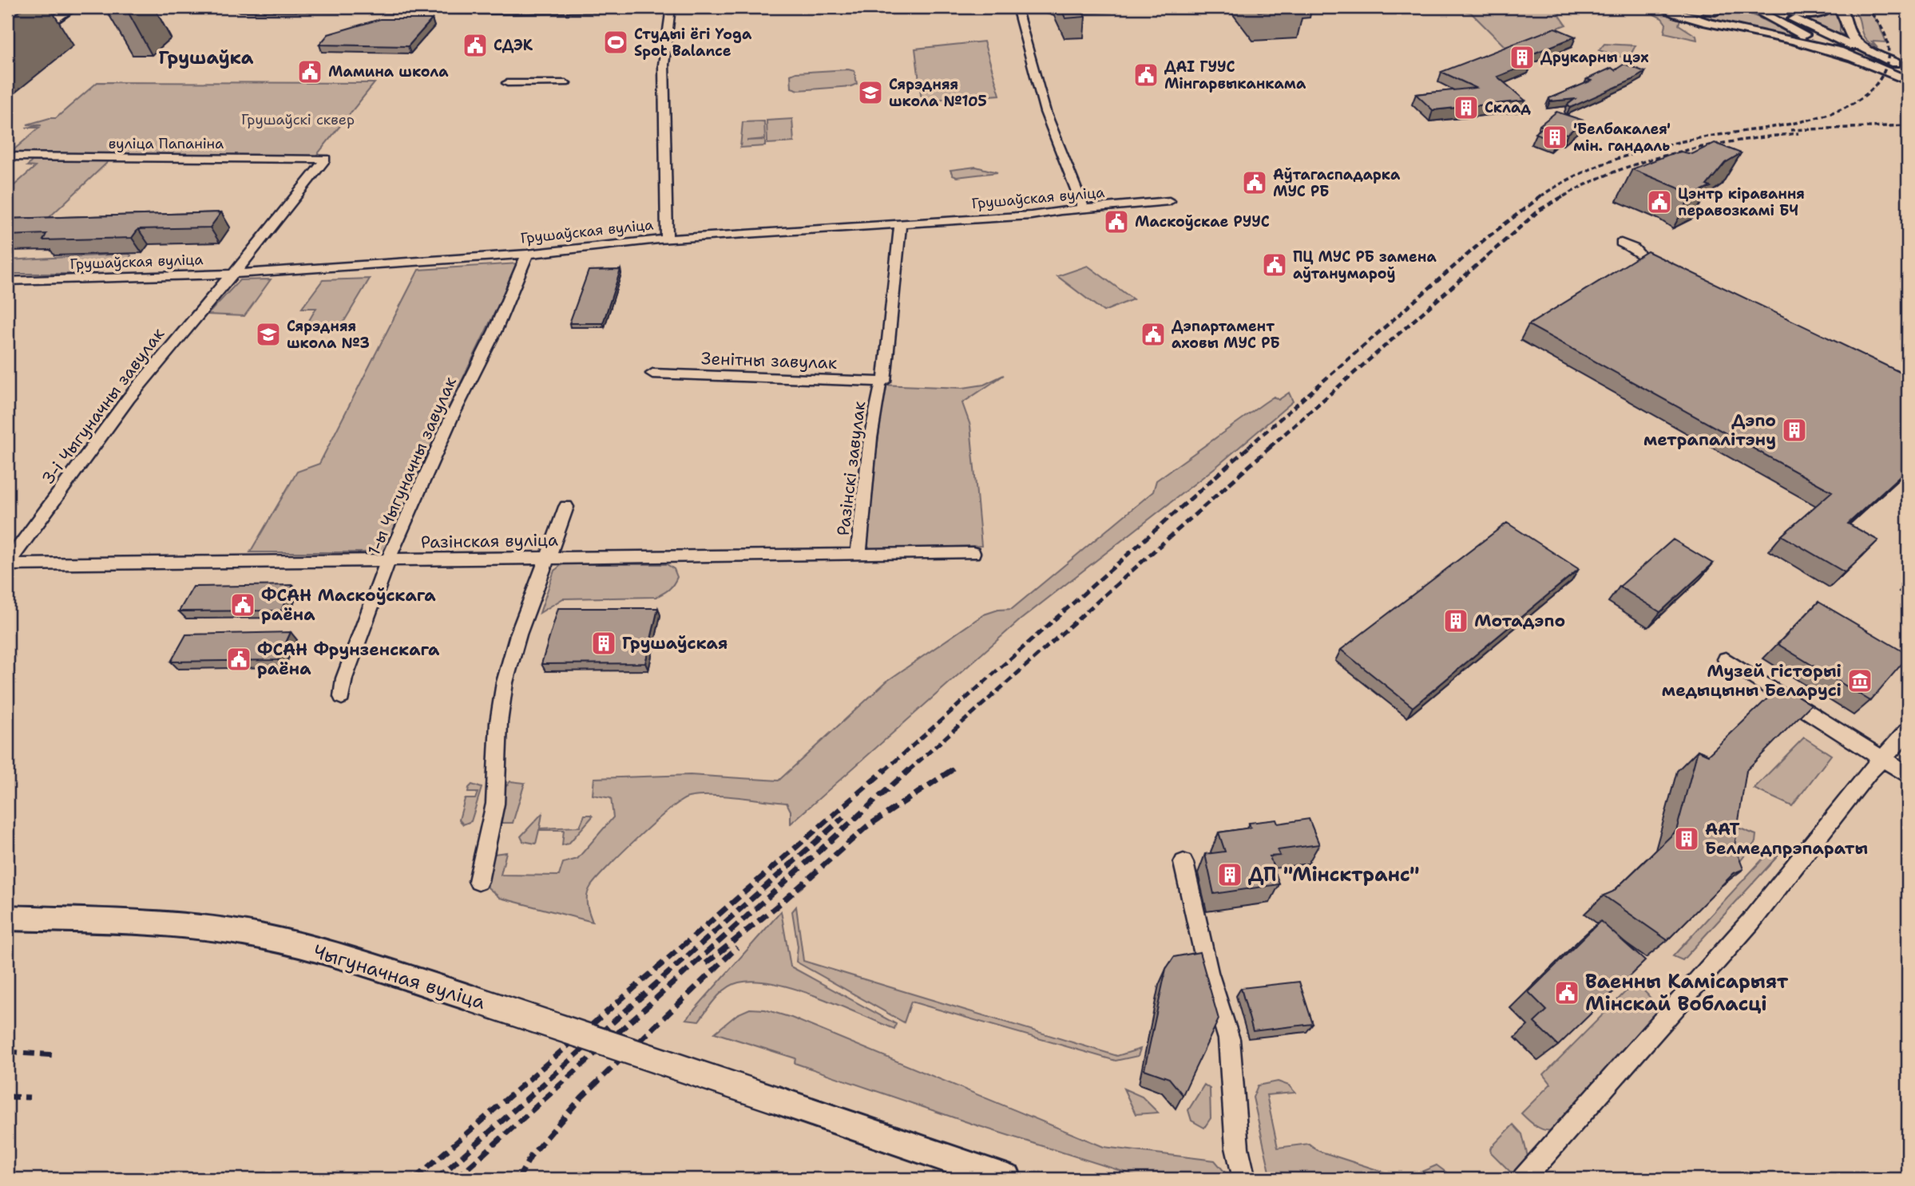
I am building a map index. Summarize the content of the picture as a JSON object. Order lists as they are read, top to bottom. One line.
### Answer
{"streets":{"main road":["Чыгуначная вуліца"],"street":["вуліца Папаніна","Грушаўская вуліца","Зенітны завулак","3-і Чыгуначны завулак","1-ы Чыгуначны завулак","Разінскі завулак","Разінская вуліца"]},"crossings":[["вуліца Папаніна","Грушаўская вуліца"],["вуліца Папаніна","3-і Чыгуначны завулак"],["Грушаўская вуліца","3-і Чыгуначны завулак"],["Грушаўская вуліца","1-ы Чыгуначны завулак"],["Грушаўская вуліца","Разінскі завулак"],["Зенітны завулак","Разінскі завулак"],["3-і Чыгуначны завулак","Разінская вуліца"],["1-ы Чыгуначны завулак","Разінская вуліца"],["Разінскі завулак","Разінская вуліца"]],"districts":["Грушаўка"],"parks":["Грушаўскі сквер"],"places":{"sports":["Студыі ёгі Yoga Spot Balance"],"public building":["СДЭК","Мамина школа","ДАІ ГУУС Мінгарвыканкама","Аўтагаспадарка МУС РБ","Цэнтр кіравання перавозкамі БЧ","Маскоўскае РУУС","ПЦ МУС РБ замена аўтанумароў","Дэпартамент аховы МУС РБ","ФСАН Маскоўскага раёна","ФСАН Фрунзенскага раёна","Ваенны Камісарыят Мінскай Вобласці"],"building":["Друкарны цэх","Склад","'Белбакалея' мін. гандаль","Дэпо метрапалітэну","Мотадэпо","Грушаўская","ААТ Белмедпрэпараты","ДП \"Мінсктранс\""],"school or university":["Сярэдняя школа №105","Сярэдняя школа №3"],"museum":["Музей гісторыі медыцыны Беларусі"]}}
